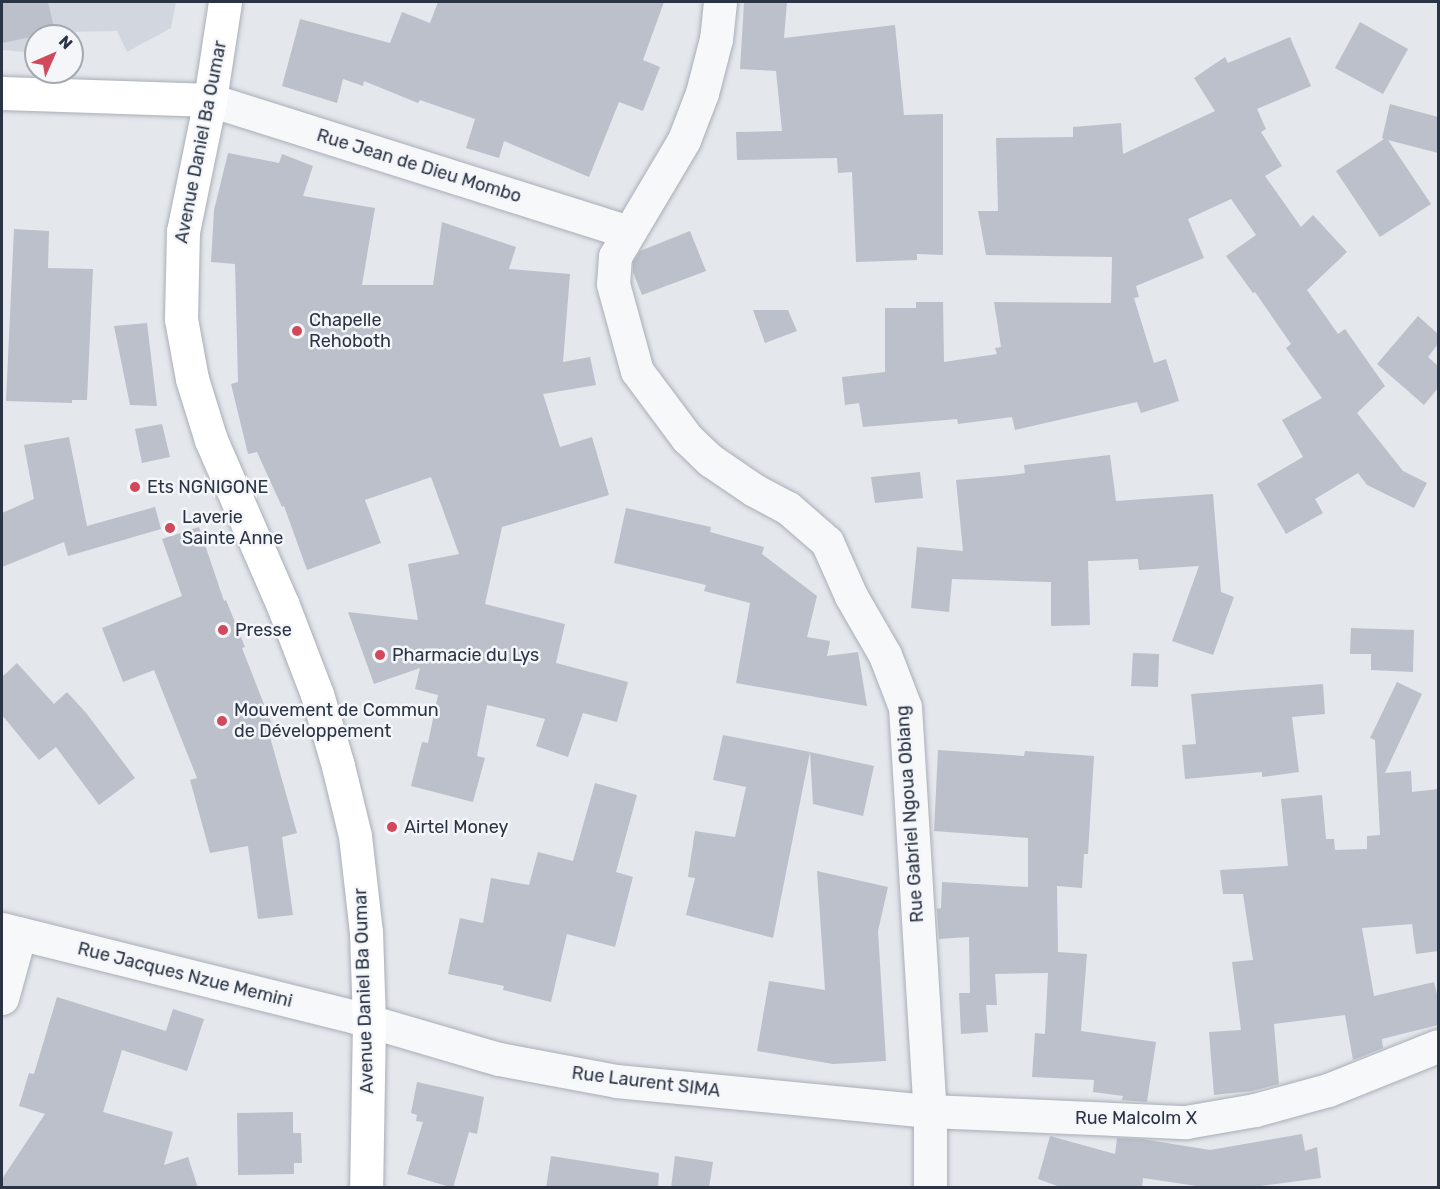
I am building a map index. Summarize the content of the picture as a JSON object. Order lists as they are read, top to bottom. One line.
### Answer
{"streets":{"main road":["Avenue Daniel Ba Oumar"],"street":["Rue Jean de Dieu Mombo","Rue Gabriel Ngoua Obiang","Rue Jacques Nzue Memini","Rue Laurent SIMA","Rue Malcolm X"]},"crossings":[["Avenue Daniel Ba Oumar","Rue Jean de Dieu Mombo"],["Avenue Daniel Ba Oumar","Rue Jacques Nzue Memini"],["Avenue Daniel Ba Oumar","Rue Laurent SIMA"],["Rue Jean de Dieu Mombo","Rue Gabriel Ngoua Obiang"],["Rue Gabriel Ngoua Obiang","Rue Laurent SIMA"],["Rue Gabriel Ngoua Obiang","Rue Malcolm X"],["Rue Jacques Nzue Memini","Rue Laurent SIMA"],["Rue Laurent SIMA","Rue Malcolm X"]],"places":["Chapelle Rehoboth","Ets NGNIGONE","Laverie Sainte Anne","Presse","Pharmacie du Lys","Mouvement de Commun de Développement","Airtel Money"],"north":"top right"}
